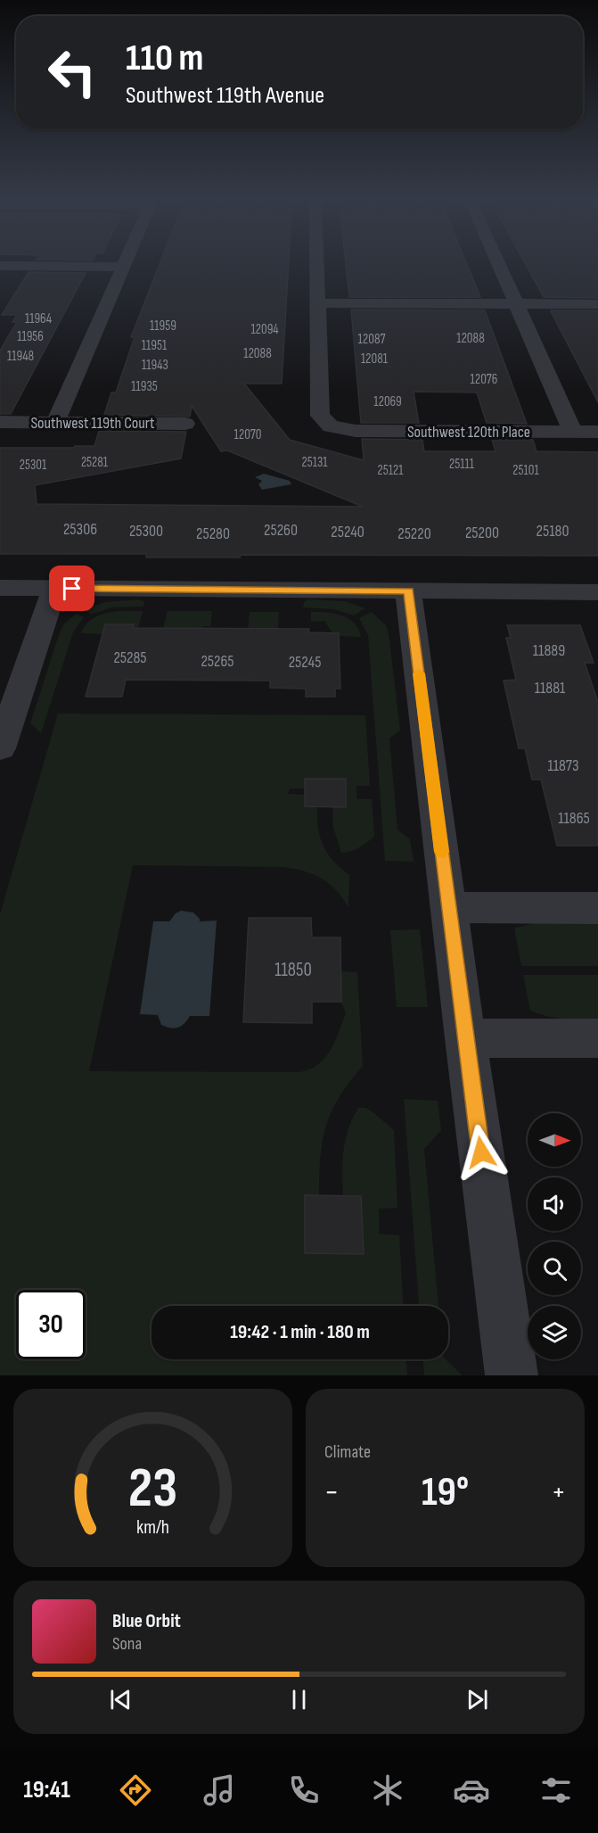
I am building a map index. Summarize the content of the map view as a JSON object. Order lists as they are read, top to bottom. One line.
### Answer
{"streets":{"street":["Southwest 119th Court","Southwest 120th Place"]},"house_numbers":["11964","11959","12094","11956","12088","12087","11951","12088","11948","12081","11943","12076","11935","12069","12070","25281","25131","25111","25301","25121","25101","25306","25260","25300","25180","25240","25200","25280","25220","11889","25285","25265","25245","11881","11873","11865","11850"],"north":"right","page":{"turn":["110 m","Southwest 119th Avenue"],"limit":"30","trip":"19:42 · 1 min · 180 m","tile":"Climate","heat":["−","19°","+"],"song":["Blue Orbit","Sona"],"tabs":"19:41","gauge":["23","km/h"]}}
